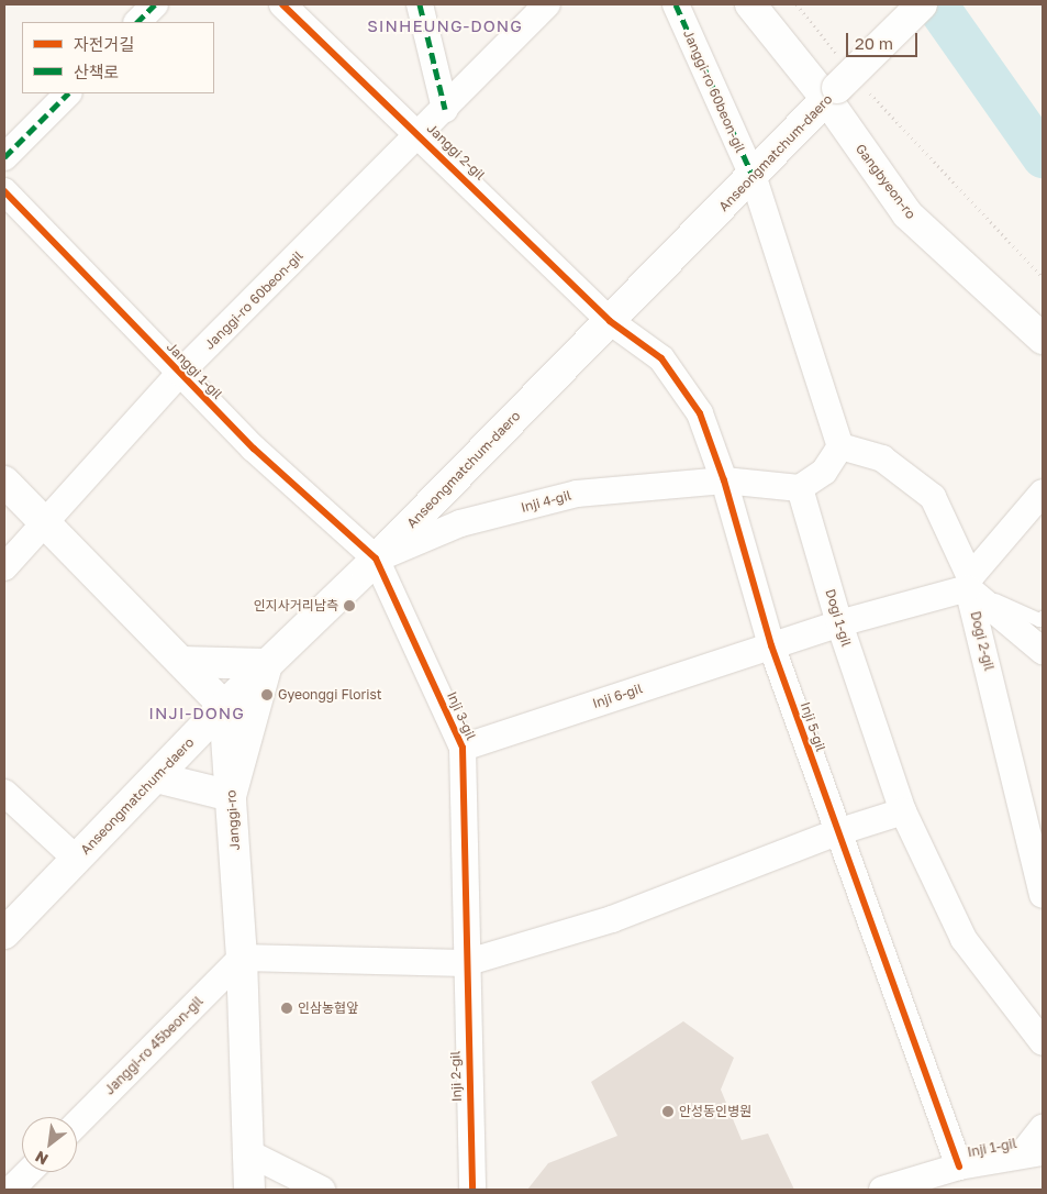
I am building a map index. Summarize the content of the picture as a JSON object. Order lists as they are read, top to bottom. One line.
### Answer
{"streets":{"main road":["Anseongmatchum-daero","Gangbyeon-ro","Janggi-ro"],"street":["Janggi-ro 60beon-gil","Janggi 2-gil","Janggi 1-gil","Inji 4-gil","Dogi 1-gil","Dogi 2-gil","Inji 6-gil","Inji 3-gil","Inji 5-gil","Janggi-ro 45beon-gil","Inji 2-gil","Inji 1-gil"]},"crossings":[["Janggi-ro 60beon-gil","Janggi 2-gil"],["Janggi-ro 60beon-gil","Anseongmatchum-daero"],["Janggi-ro 60beon-gil","Janggi 1-gil"],["Janggi 2-gil","Anseongmatchum-daero"],["Janggi 2-gil","Inji 5-gil"],["Anseongmatchum-daero","Gangbyeon-ro"],["Anseongmatchum-daero","Janggi 1-gil"],["Anseongmatchum-daero","Inji 4-gil"],["Anseongmatchum-daero","Inji 3-gil"],["Anseongmatchum-daero","Inji 5-gil"],["Anseongmatchum-daero","Janggi-ro"],["Janggi 1-gil","Inji 4-gil"],["Janggi 1-gil","Inji 3-gil"],["Inji 4-gil","Dogi 1-gil"],["Inji 4-gil","Inji 3-gil"],["Inji 4-gil","Inji 5-gil"],["Dogi 1-gil","Inji 6-gil"],["Dogi 2-gil","Inji 6-gil"],["Inji 6-gil","Inji 3-gil"],["Inji 6-gil","Inji 5-gil"],["Inji 3-gil","Inji 2-gil"],["Inji 5-gil","Inji 1-gil"],["Janggi-ro","Janggi-ro 45beon-gil"]],"districts":["SINHEUNG-DONG","INJI-DONG"],"places":["인지사거리남측","Gyeonggi Florist","인삼농협앞","안성동인병원"],"legend":["자전거길","산책로"],"scale_bar":"20 m","north":"bottom left"}
